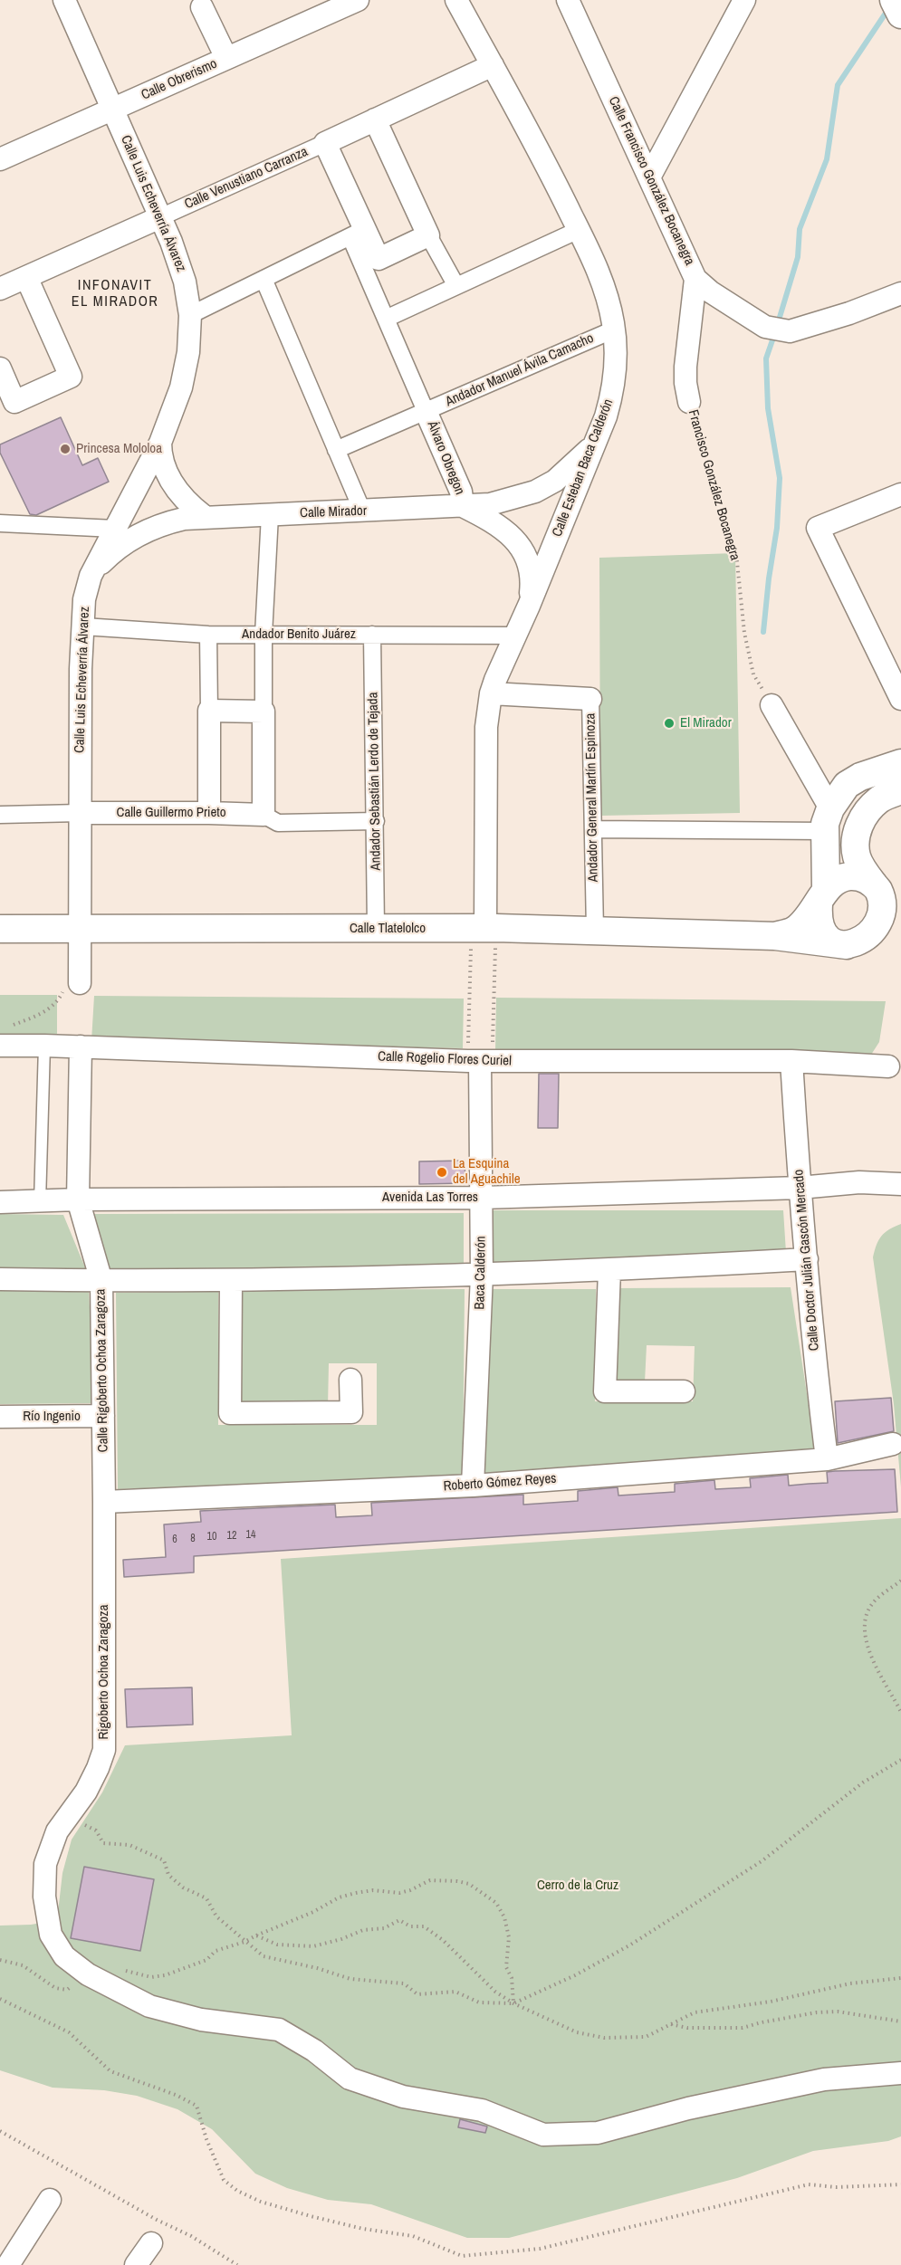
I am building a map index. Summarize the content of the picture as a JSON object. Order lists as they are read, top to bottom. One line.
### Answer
{"streets":{"street":["Calle Obrerismo","Calle Venustiano Carranza","Calle Francisco González Bocanegra","Calle Luis Echeverría Álvarez","Andador Manuel Ávila Camacho","Álvaro Obregon","Calle Esteban Baca Calderón","Calle Mirador","Andador Benito Juárez","Andador Sebastián Lerdo de Tejada","Andador General Martín Espinoza","Calle Guillermo Prieto","Calle Tlatelolco","Calle Rogelio Flores Curiel","Avenida Las Torres","Calle Doctor Julián Gascón Mercado","Baca Calderón","Calle Rigoberto Ochoa Zaragoza","Río Ingenio","Roberto Gómez Reyes","Rigoberto Ochoa Zaragoza"],"path":["Francisco González Bocanegra"]},"crossings":[["Calle Obrerismo","Calle Luis Echeverría Álvarez"],["Calle Venustiano Carranza","Calle Luis Echeverría Álvarez"],["Calle Venustiano Carranza","Calle Esteban Baca Calderón"],["Calle Francisco González Bocanegra","Francisco González Bocanegra"],["Calle Luis Echeverría Álvarez","Calle Mirador"],["Calle Luis Echeverría Álvarez","Andador Benito Juárez"],["Calle Luis Echeverría Álvarez","Calle Guillermo Prieto"],["Calle Luis Echeverría Álvarez","Calle Tlatelolco"],["Andador Manuel Ávila Camacho","Álvaro Obregon"],["Andador Manuel Ávila Camacho","Calle Esteban Baca Calderón"],["Álvaro Obregon","Calle Mirador"],["Calle Esteban Baca Calderón","Calle Mirador"],["Calle Esteban Baca Calderón","Andador Benito Juárez"],["Calle Esteban Baca Calderón","Andador General Martín Espinoza"],["Calle Esteban Baca Calderón","Calle Tlatelolco"],["Andador Benito Juárez","Andador Sebastián Lerdo de Tejada"],["Andador Sebastián Lerdo de Tejada","Calle Tlatelolco"],["Andador General Martín Espinoza","Calle Tlatelolco"],["Calle Rogelio Flores Curiel","Calle Doctor Julián Gascón Mercado"],["Calle Rogelio Flores Curiel","Baca Calderón"],["Calle Rogelio Flores Curiel","Calle Rigoberto Ochoa Zaragoza"],["Avenida Las Torres","Calle Doctor Julián Gascón Mercado"],["Avenida Las Torres","Baca Calderón"],["Avenida Las Torres","Calle Rigoberto Ochoa Zaragoza"],["Calle Doctor Julián Gascón Mercado","Roberto Gómez Reyes"],["Baca Calderón","Roberto Gómez Reyes"],["Calle Rigoberto Ochoa Zaragoza","Río Ingenio"],["Calle Rigoberto Ochoa Zaragoza","Roberto Gómez Reyes"],["Calle Rigoberto Ochoa Zaragoza","Rigoberto Ochoa Zaragoza"],["Roberto Gómez Reyes","Rigoberto Ochoa Zaragoza"]],"districts":["INFONAVIT EL MIRADOR"],"parks":["Cerro de la Cruz"],"places":["Princesa Mololoa","El Mirador","La Esquina del Aguachile"],"house_numbers":["14","12","10","8","6"]}
